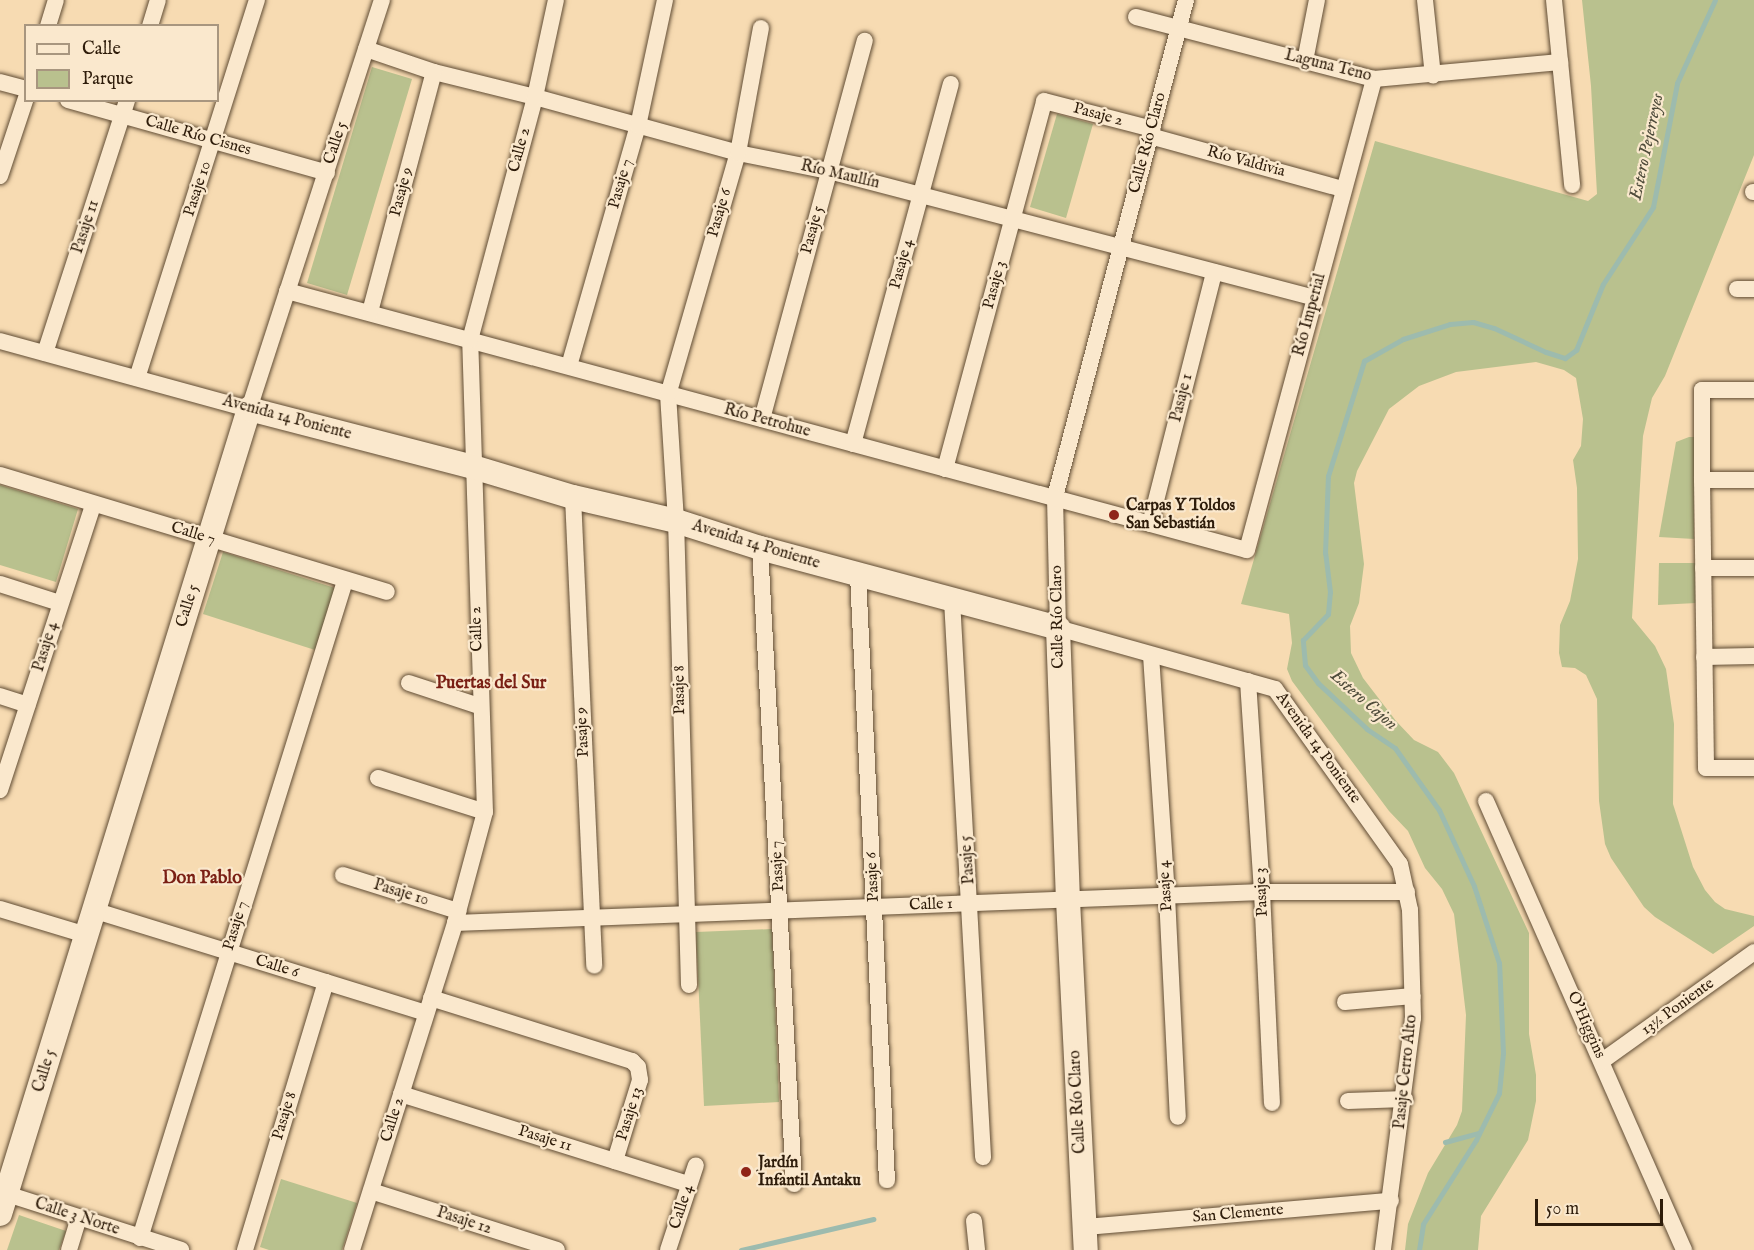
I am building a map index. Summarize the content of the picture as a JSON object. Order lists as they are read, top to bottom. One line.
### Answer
{"streets":{"street":["Laguna Teno","Pasaje 2","Calle Río Cisnes","Calle 5","Calle Río Claro","Calle 2","Río Valdivia","Río Maullín","Pasaje 7","Pasaje 10","Pasaje 9","Pasaje 6","Pasaje 11","Pasaje 5","Pasaje 4","Pasaje 3","Río Imperial","Pasaje 1","Avenida 14 Poniente","Río Petrohue","Calle 7","Pasaje 8","Calle 1","Calle 6","13½ Poniente","O'Higgins","Pasaje Cerro Alto","Pasaje 13","Calle 4","San Clemente","Calle 3 Norte","Pasaje 12"]},"crossings":[["Laguna Teno","Calle Río Claro"],["Laguna Teno","Río Imperial"],["Pasaje 2","Calle Río Claro"],["Pasaje 2","Río Valdivia"],["Pasaje 2","Pasaje 3"],["Calle Río Cisnes","Calle 5"],["Calle Río Cisnes","Pasaje 10"],["Calle Río Cisnes","Pasaje 11"],["Calle 5","Río Maullín"],["Calle 5","Avenida 14 Poniente"],["Calle 5","Río Petrohue"],["Calle 5","Calle 7"],["Calle 5","Calle 6"],["Calle 5","Calle 3 Norte"],["Calle Río Claro","Río Valdivia"],["Calle Río Claro","Río Maullín"],["Calle Río Claro","Avenida 14 Poniente"],["Calle Río Claro","Río Petrohue"],["Calle Río Claro","Calle 1"],["Calle Río Claro","San Clemente"],["Calle 2","Río Maullín"],["Calle 2","Pasaje 10"],["Calle 2","Pasaje 11"],["Calle 2","Avenida 14 Poniente"],["Calle 2","Río Petrohue"],["Calle 2","Calle 1"],["Calle 2","Calle 6"],["Calle 2","Pasaje 12"],["Río Valdivia","Río Imperial"],["Río Maullín","Pasaje 7"],["Río Maullín","Pasaje 9"],["Río Maullín","Pasaje 6"],["Río Maullín","Pasaje 5"],["Río Maullín","Pasaje 4"],["Río Maullín","Pasaje 3"],["Río Maullín","Río Imperial"],["Río Maullín","Pasaje 1"],["Pasaje 7","Avenida 14 Poniente"],["Pasaje 7","Río Petrohue"],["Pasaje 7","Calle 7"],["Pasaje 7","Calle 1"],["Pasaje 7","Calle 6"],["Pasaje 7","Calle 3 Norte"],["Pasaje 10","Avenida 14 Poniente"],["Pasaje 10","Calle 1"],["Pasaje 9","Avenida 14 Poniente"],["Pasaje 9","Río Petrohue"],["Pasaje 9","Calle 1"],["Pasaje 6","Avenida 14 Poniente"],["Pasaje 6","Río Petrohue"],["Pasaje 6","Pasaje 8"],["Pasaje 6","Calle 1"],["Pasaje 11","Avenida 14 Poniente"],["Pasaje 11","Pasaje 13"],["Pasaje 11","Calle 4"],["Pasaje 5","Avenida 14 Poniente"],["Pasaje 5","Río Petrohue"],["Pasaje 5","Calle 1"],["Pasaje 4","Avenida 14 Poniente"],["Pasaje 4","Río Petrohue"],["Pasaje 4","Calle 7"],["Pasaje 4","Calle 1"],["Pasaje 3","Avenida 14 Poniente"],["Pasaje 3","Río Petrohue"],["Pasaje 3","Calle 1"],["Río Imperial","Río Petrohue"],["Pasaje 1","Río Petrohue"],["Avenida 14 Poniente","Pasaje 8"],["Avenida 14 Poniente","Calle 1"],["Avenida 14 Poniente","Pasaje Cerro Alto"],["Río Petrohue","Pasaje 8"],["Pasaje 8","Calle 1"],["Pasaje 8","Calle 6"],["Calle 1","Pasaje Cerro Alto"],["Calle 6","Pasaje 13"],["13½ Poniente","O'Higgins"],["Pasaje Cerro Alto","San Clemente"]],"districts":["Puertas del Sur","Don Pablo"],"water":["Estero Pejerreyes","Estero Cajon"],"places":["Carpas Y Toldos San Sebastián","Jardín Infantil Antaku"],"legend":["Calle","Parque"],"scale_bar":"50 m"}
